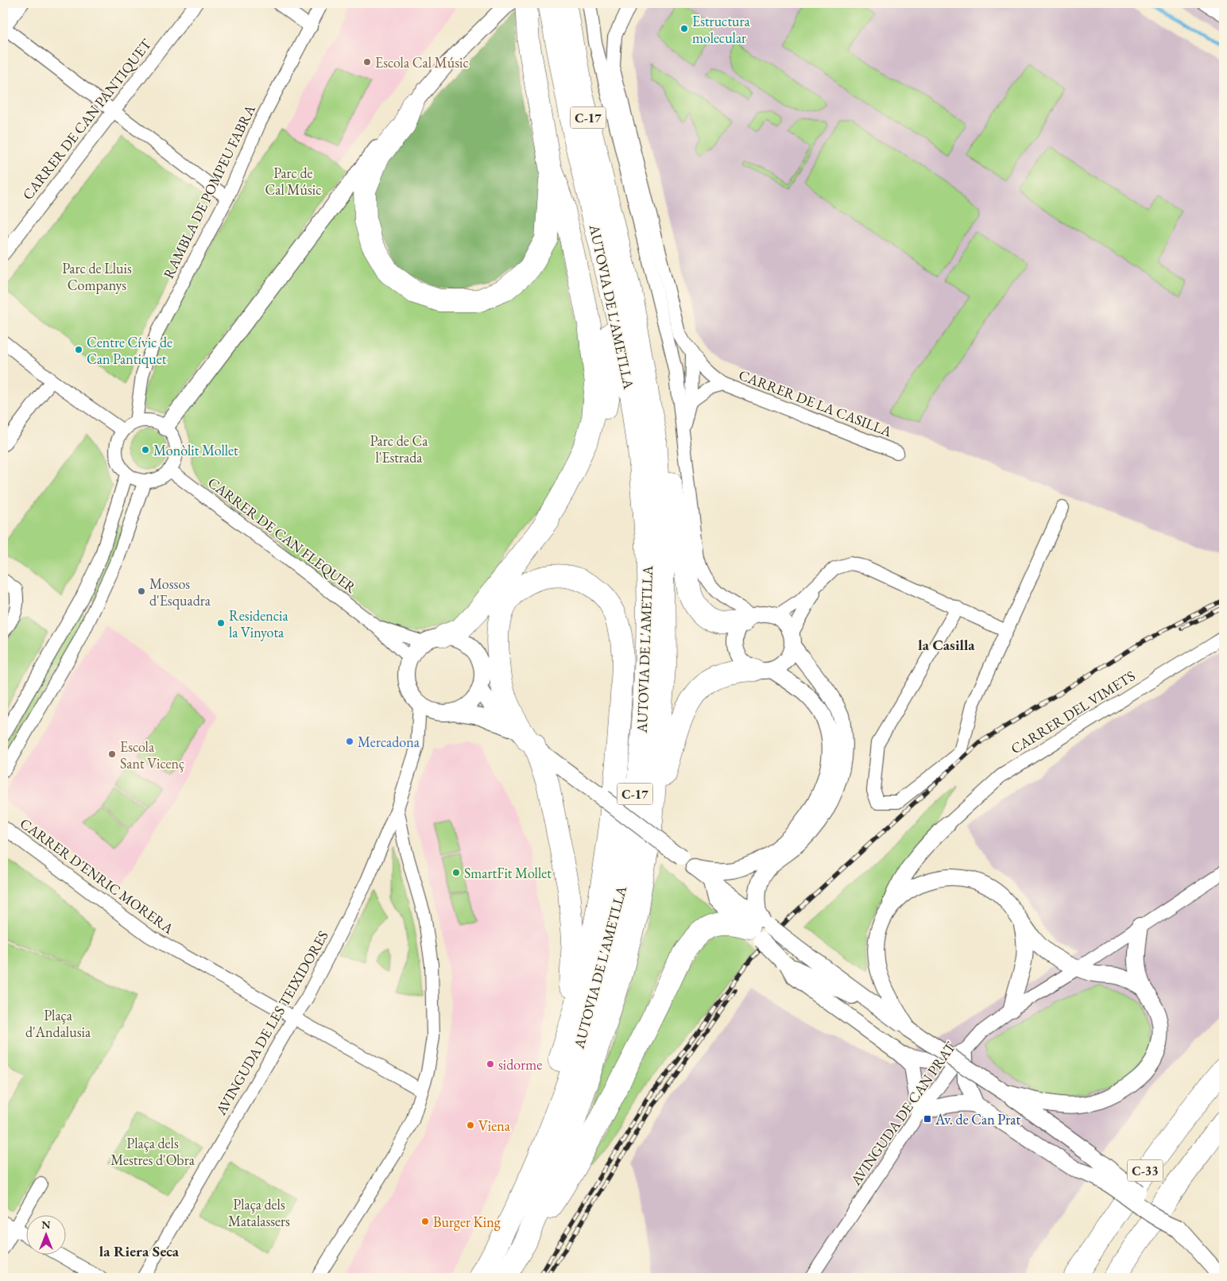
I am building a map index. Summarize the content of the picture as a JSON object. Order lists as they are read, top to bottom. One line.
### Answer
{"streets":{"highway":["C-17","AUTOVIA DE L'AMETLLA","C-33"],"street":["CARRER DE CAN PANTIQUET","RAMBLA DE POMPEU FABRA","CARRER DE LA CASILLA","CARRER DE CAN FLEQUER","CARRER DEL VIMETS","CARRER D'ENRIC MORERA","AVINGUDA DE LES TEIXIDORES","AVINGUDA DE CAN PRAT"]},"crossings":[["RAMBLA DE POMPEU FABRA","CARRER DE CAN FLEQUER"],["CARRER DE CAN FLEQUER","AVINGUDA DE LES TEIXIDORES"],["CARRER D'ENRIC MORERA","AVINGUDA DE LES TEIXIDORES"]],"districts":["la Casilla","la Riera Seca"],"parks":["Parc de Cal Músic","Parc de Lluis Companys","Parc de Ca l'Estrada","Plaça d'Andalusia","Plaça dels Mestres d'Obra","Plaça dels Matalassers"],"places":{"other":["Estructura molecular","Escola Cal Músic","Centre Cívic de Can Pantiquet","Monòlit Mollet","Mossos d'Esquadra","Residencia la Vinyota","Mercadona","Escola Sant Vicenç","SmartFit Mollet","sidorme","Viena","Burger King"],"transit":["Av. de Can Prat"]},"north":"top"}
